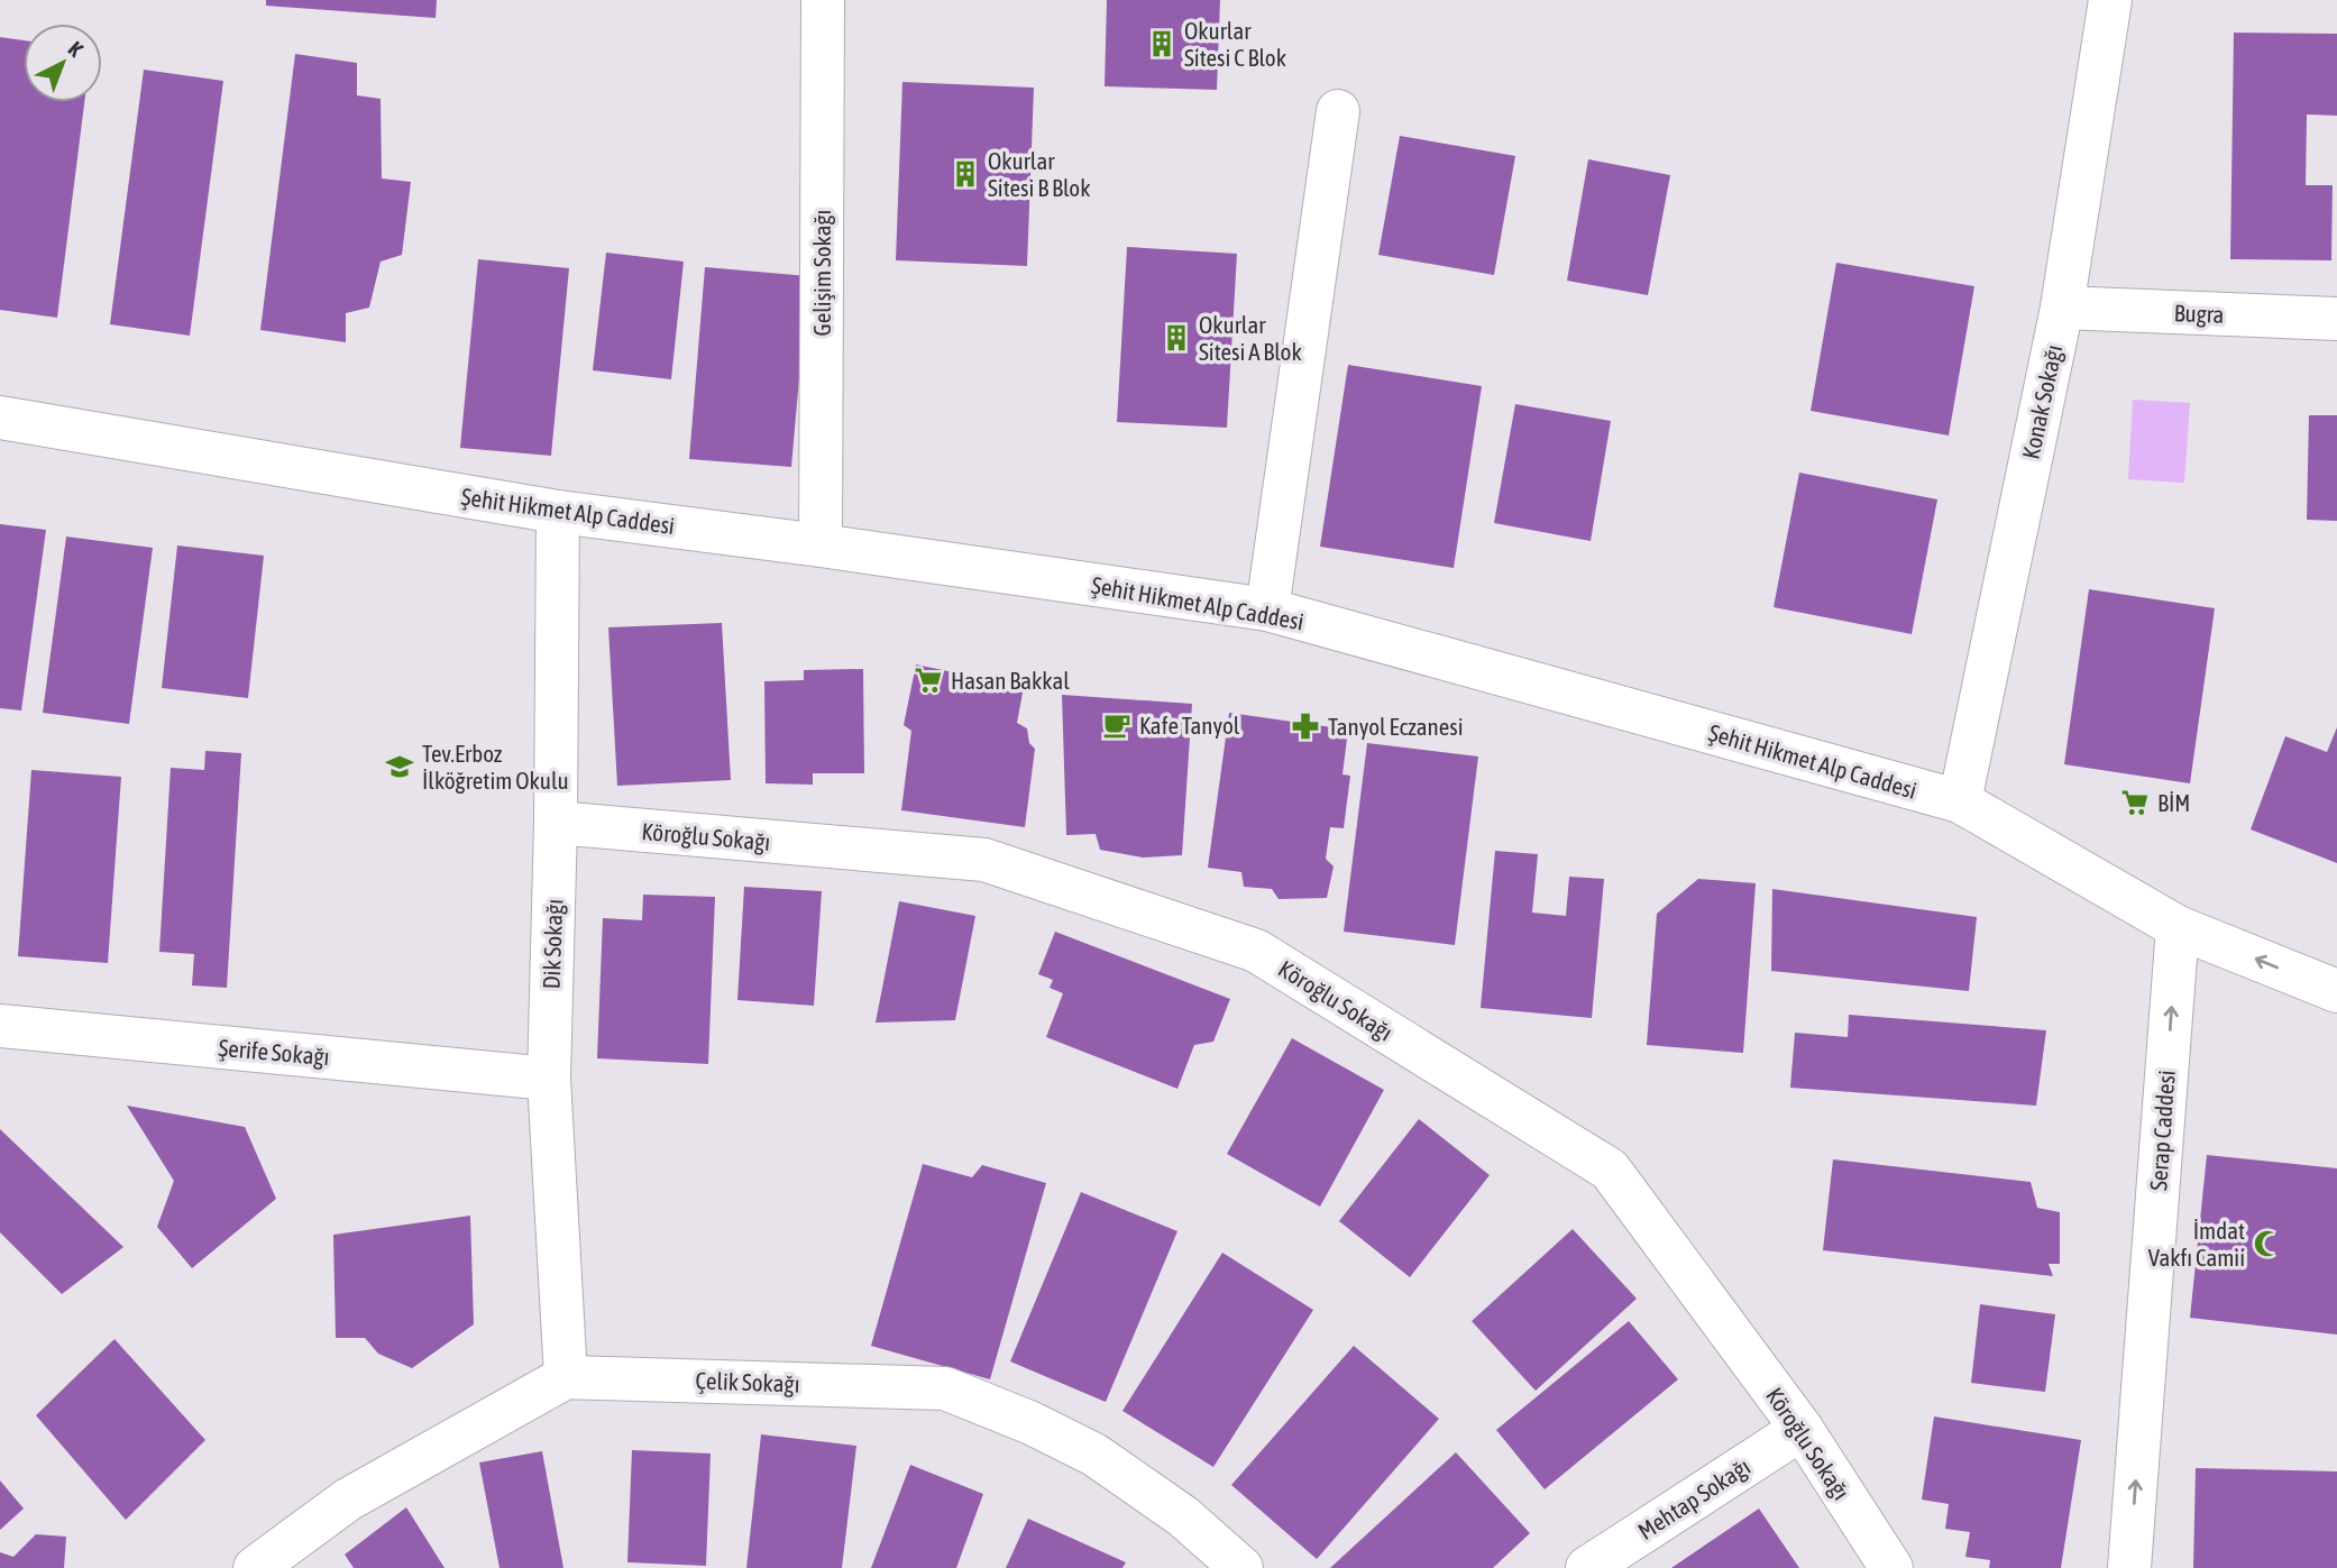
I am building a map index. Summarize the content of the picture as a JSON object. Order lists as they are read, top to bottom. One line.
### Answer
{"streets":{"street":["Gelişim Sokağı","Bugra","Konak Sokağı","Şehit Hikmet Alp Caddesi","Köroğlu Sokağı","Dik Sokağı","Şerife Sokağı","Serap Caddesi","Çelik Sokağı","Mehtap Sokağı"]},"crossings":[["Gelişim Sokağı","Şehit Hikmet Alp Caddesi"],["Bugra","Konak Sokağı"],["Konak Sokağı","Şehit Hikmet Alp Caddesi"],["Şehit Hikmet Alp Caddesi","Dik Sokağı"],["Şehit Hikmet Alp Caddesi","Serap Caddesi"],["Köroğlu Sokağı","Dik Sokağı"],["Köroğlu Sokağı","Mehtap Sokağı"],["Dik Sokağı","Şerife Sokağı"],["Dik Sokağı","Çelik Sokağı"]],"one_way":["Serap Caddesi"],"places":{"building":["Okurlar Sitesi C Blok","Okurlar Sitesi B Blok","Okurlar Sitesi A Blok"],"supermarket":["Hasan Bakkal","BİM"],"cafe":["Kafe Tanyol"],"pharmacy":["Tanyol Eczanesi"],"school or university":["Tev.Erboz İlköğretim Okulu"],"mosque":["İmdat Vakfı Camii"]},"north":"top right"}
